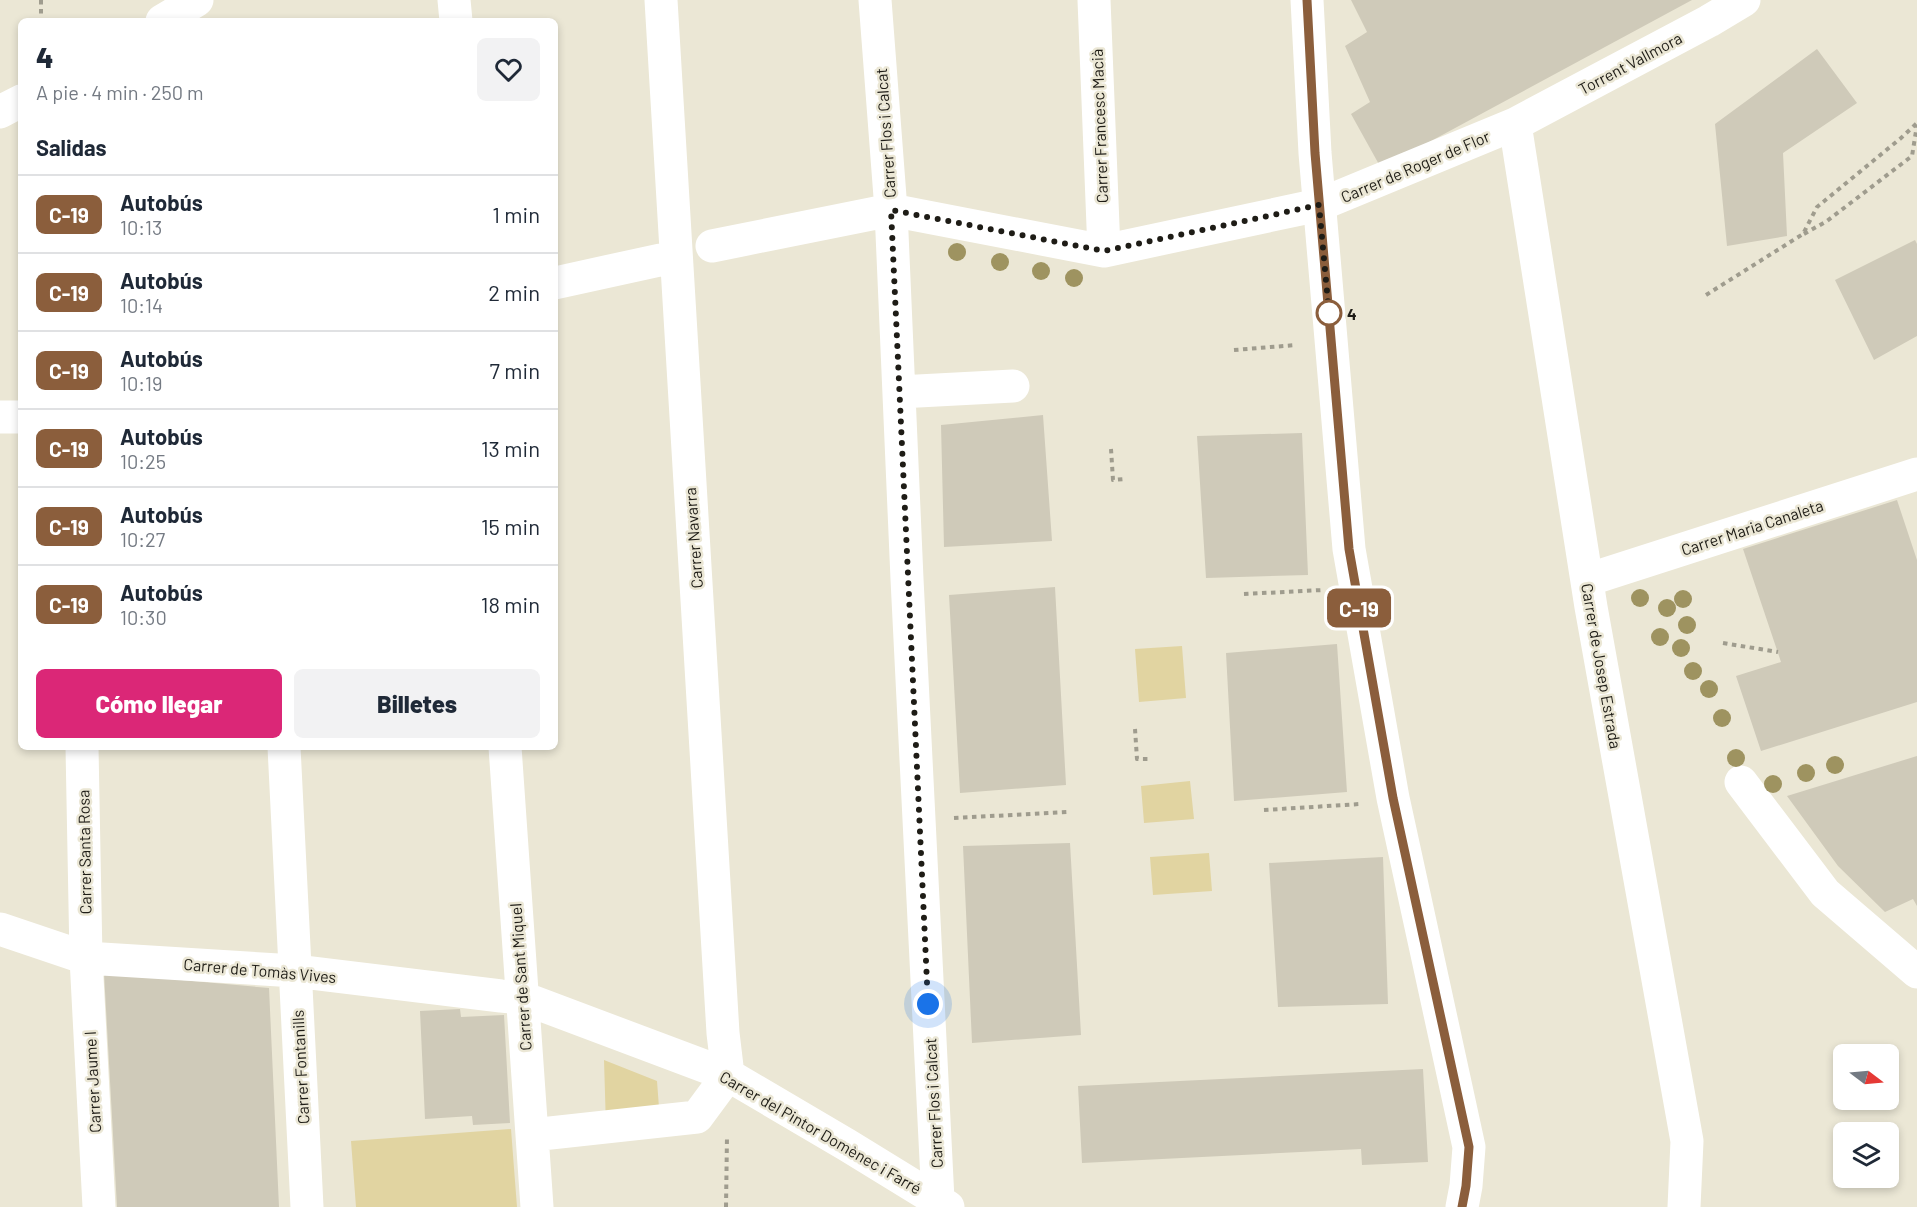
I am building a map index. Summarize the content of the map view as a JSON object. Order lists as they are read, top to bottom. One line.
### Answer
{"streets":{"street":["Torrent Vallmora","Carrer Francesc Macià","Carrer Flos i Calcat","Carrer de Roger de Flor","Carrer Maria Canaleta","Carrer Navarra","Carrer de Josep Estrada","Carrer Santa Rosa","Carrer de Tomàs Vives","Carrer de Sant Miquel","Carrer Fontanills","Carrer Jaume I","Carrer del Pintor Domènec i Farré"]},"crossings":[["Torrent Vallmora","Carrer de Roger de Flor"],["Torrent Vallmora","Carrer de Josep Estrada"],["Carrer Francesc Macià","Carrer de Roger de Flor"],["Carrer Flos i Calcat","Carrer de Roger de Flor"],["Carrer Flos i Calcat","Carrer del Pintor Domènec i Farré"],["Carrer de Roger de Flor","Carrer de Josep Estrada"],["Carrer Maria Canaleta","Carrer de Josep Estrada"],["Carrer Navarra","Carrer del Pintor Domènec i Farré"],["Carrer Santa Rosa","Carrer de Tomàs Vives"],["Carrer Santa Rosa","Carrer Jaume I"],["Carrer de Tomàs Vives","Carrer de Sant Miquel"],["Carrer de Tomàs Vives","Carrer Fontanills"],["Carrer de Tomàs Vives","Carrer Jaume I"],["Carrer de Tomàs Vives","Carrer del Pintor Domènec i Farré"],["Carrer de Sant Miquel","Carrer del Pintor Domènec i Farré"]],"places":["4"],"lines":["bus line C-19"],"north":"right","page":{"on_map":"C-19","heading":[["4","A pie · 4 min · 250 m"],"Salidas"],"list":[{"mark":"C-19","name":"Autobús","note":"10:13","value":"1 min"},{"mark":"C-19","name":"Autobús","note":"10:14","value":"2 min"},{"mark":"C-19","name":"Autobús","note":"10:19","value":"7 min"},{"mark":"C-19","name":"Autobús","note":"10:25","value":"13 min"},{"mark":"C-19","name":"Autobús","note":"10:27","value":"15 min"},{"mark":"C-19","name":"Autobús","note":"10:30","value":"18 min"}],"buttons":["Cómo llegar","Billetes"]}}
